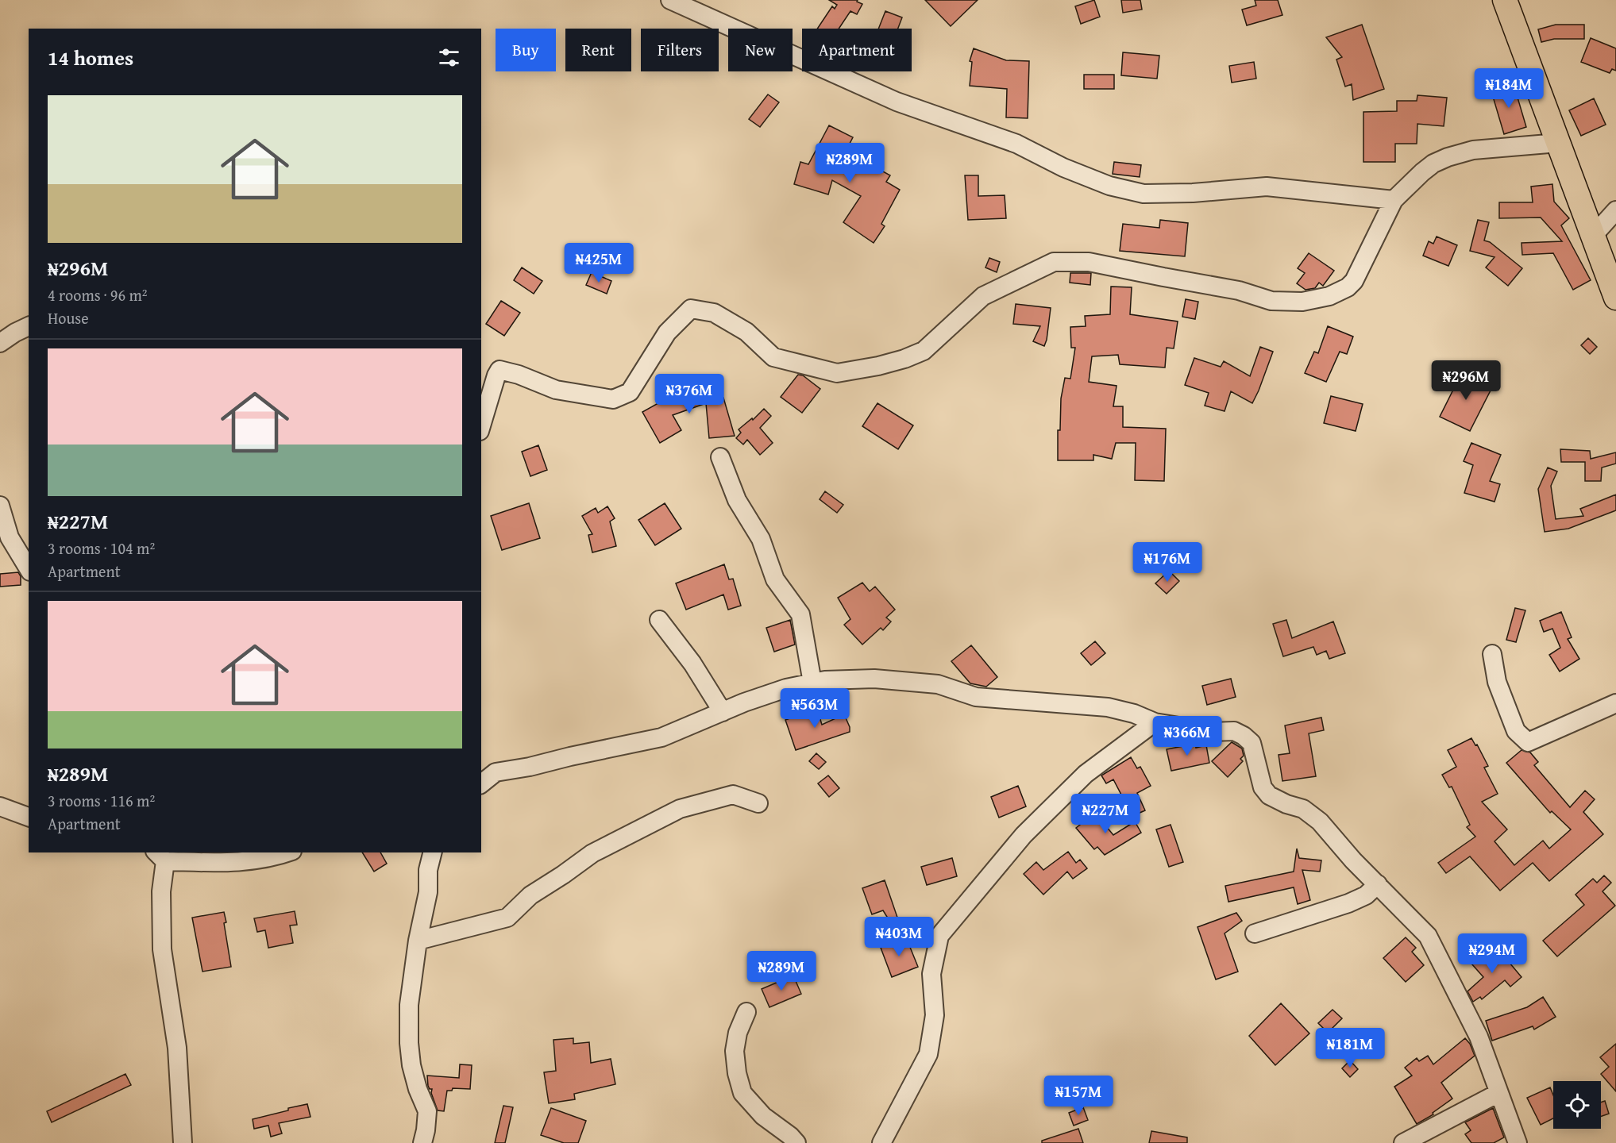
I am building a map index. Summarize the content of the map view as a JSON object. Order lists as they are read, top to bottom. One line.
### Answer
{"page":{"chip":["Buy","Rent","Filters","New","Apartment"],"heading":"14 homes","price":["₦184M","₦289M","₦425M","₦296M","₦376M","₦176M","₦563M","₦366M","₦227M","₦403M","₦294M","₦289M","₦181M","₦157M"],"list":[{"name":"₦296M","note":"4 rooms · 96 m² · House"},{"name":"₦227M","note":"3 rooms · 104 m² · Apartment"},{"name":"₦289M","note":"3 rooms · 116 m² · Apartment"}]}}
